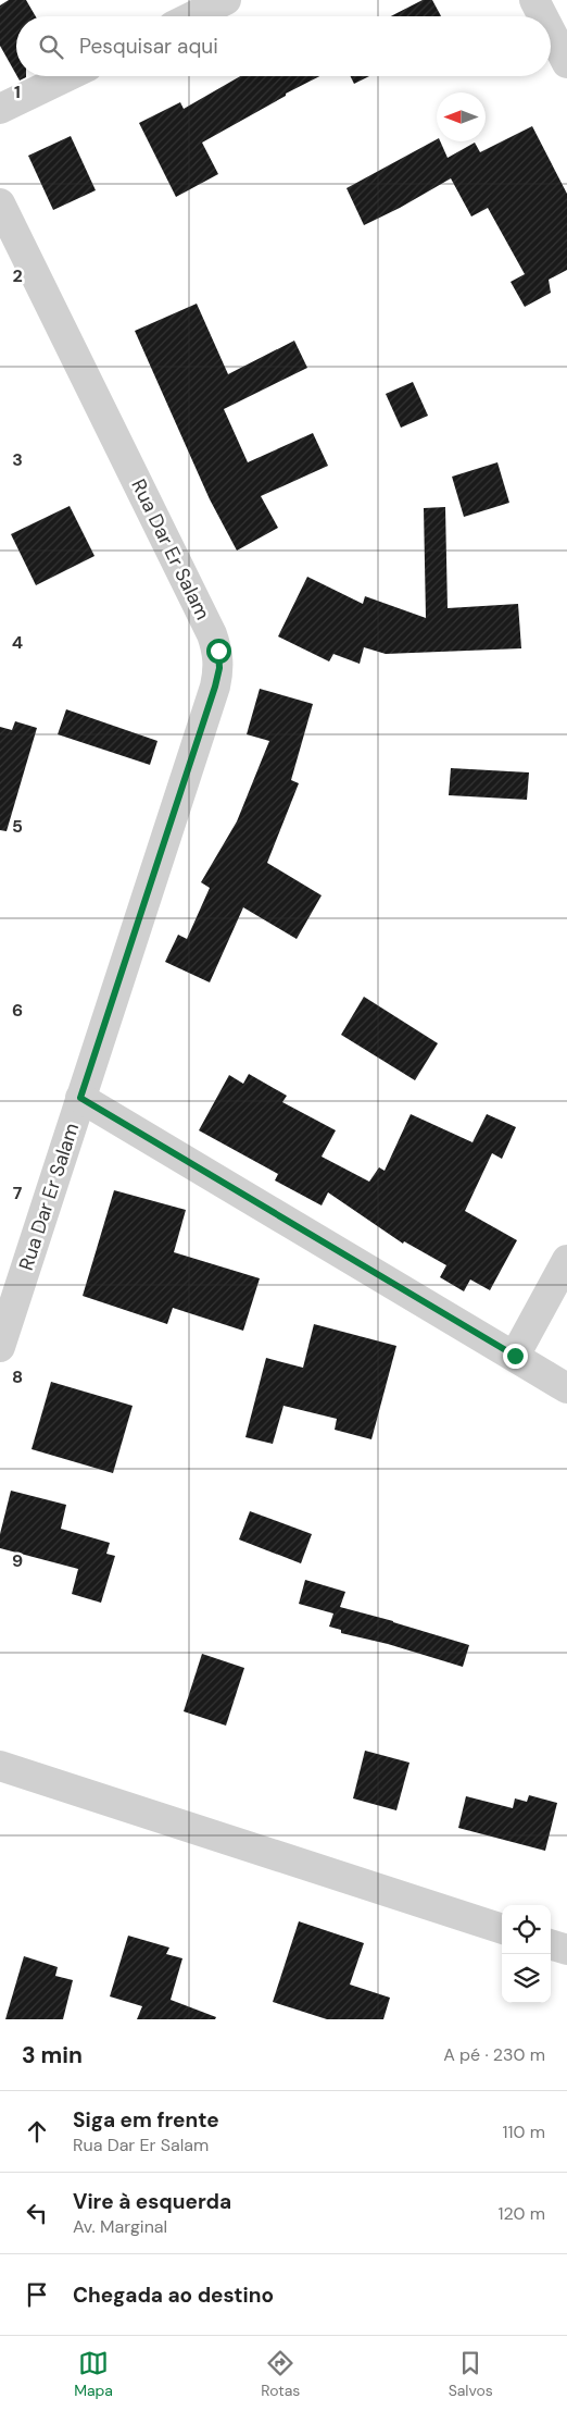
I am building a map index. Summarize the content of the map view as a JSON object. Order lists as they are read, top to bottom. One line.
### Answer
{"streets":{"street":["Rua Dar Er Salam"]},"north":"left","page":{"search":"Pesquisar aqui","heading":["3 min","A pé · 230 m"],"list":[["Siga em frente","Rua Dar Er Salam","110 m"],["Vire à esquerda","Av. Marginal","120 m"],"Chegada ao destino"],"nav":["Mapa","Rotas","Salvos"]},"grid":{"rows":["1","2","3","4","5","6","7","8","9"]}}
